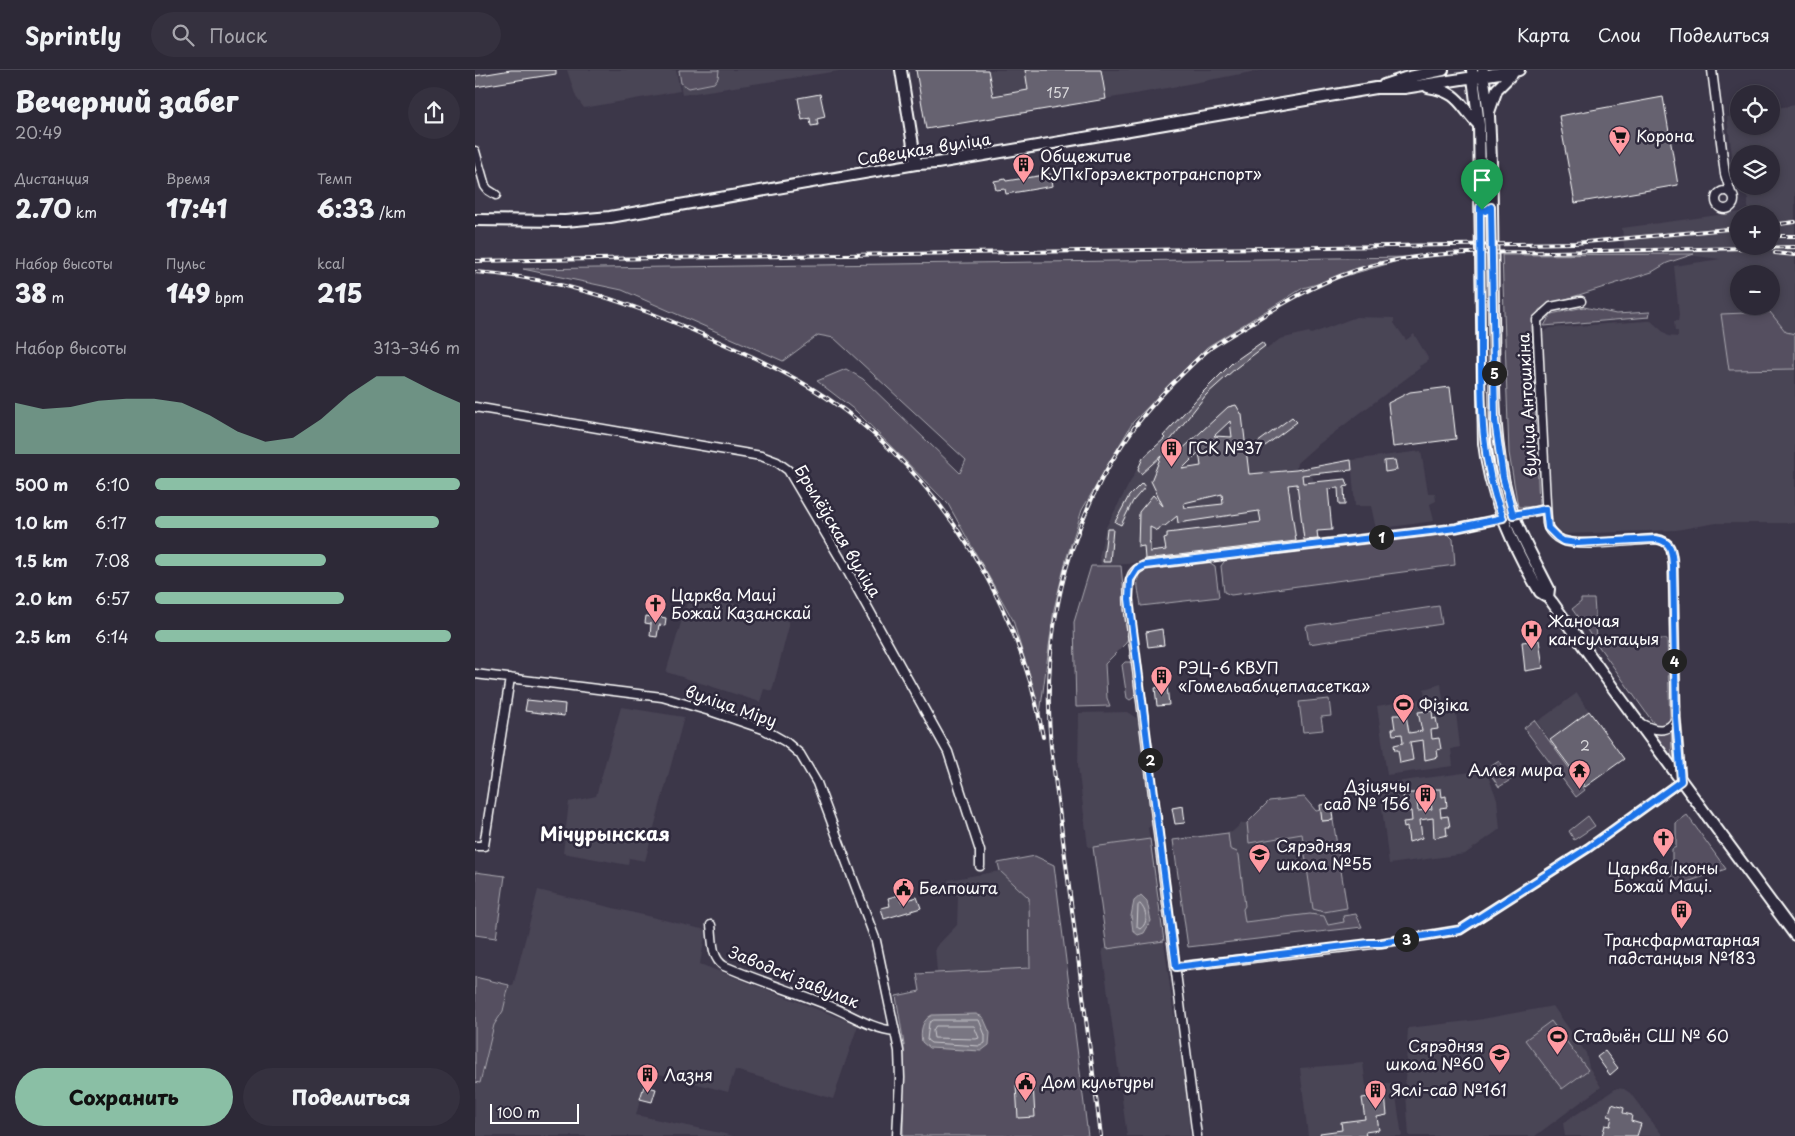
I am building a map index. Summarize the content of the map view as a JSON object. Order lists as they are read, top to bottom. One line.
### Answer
{"streets":{"main road":["Савецкая вуліца"],"street":["вуліца Антошкіна","Брылёўская вуліца","вуліца Міру","Заводскі завулак"]},"crossings":[["вуліца Міру","Заводскі завулак"]],"districts":["Мічурынская"],"places":{"supermarket":["Корона"],"building":["Общежитие КУП«Горэлектротранспорт»","ГСК №37","РЭЦ-6 КВУП «Гомельаблцепласетка»","Дзіцячы сад № 156","Трансфарматарная падстанцыя №183","Лазня","Яслі-сад №161"],"church":["Царква Маці Божай Казанскай","Царква Іконы Божай Маці."],"hospital":["Жаночая кансультацыя"],"sports":["Фізіка","Стадыён СШ № 60"],"temple":["Аллея мира"],"school or university":["Сярэдняя школа №55","Сярэдняя школа №60"],"public building":["Белпошта","Дом культуры"]},"house_numbers":["157","2"],"scale_bar":"100 m","page":{"header":"Sprintly","search":"Поиск","nav":["Карта","Слои","Поделиться"],"heading":["Вечерний забег","20:49"],"map_buttons":["+","−"],"stats":[["Дистанция","2.70 km"],["Время","17:41"],["Темп","6:33 /km"],["Набор высоты","38 m"],["Пульс","149 bpm"],["kcal","215"]],"chart":["Набор высоты","313–346 m"],"pins":["5","1","4","2","3"],"list":[{"name":"500 m","note":"6:10"},{"name":"1.0 km","note":"6:17"},{"name":"1.5 km","note":"7:08"},{"name":"2.0 km","note":"6:57"},{"name":"2.5 km","note":"6:14"}],"buttons":["Сохранить","Поделиться"],"scale":"100 m"}}
